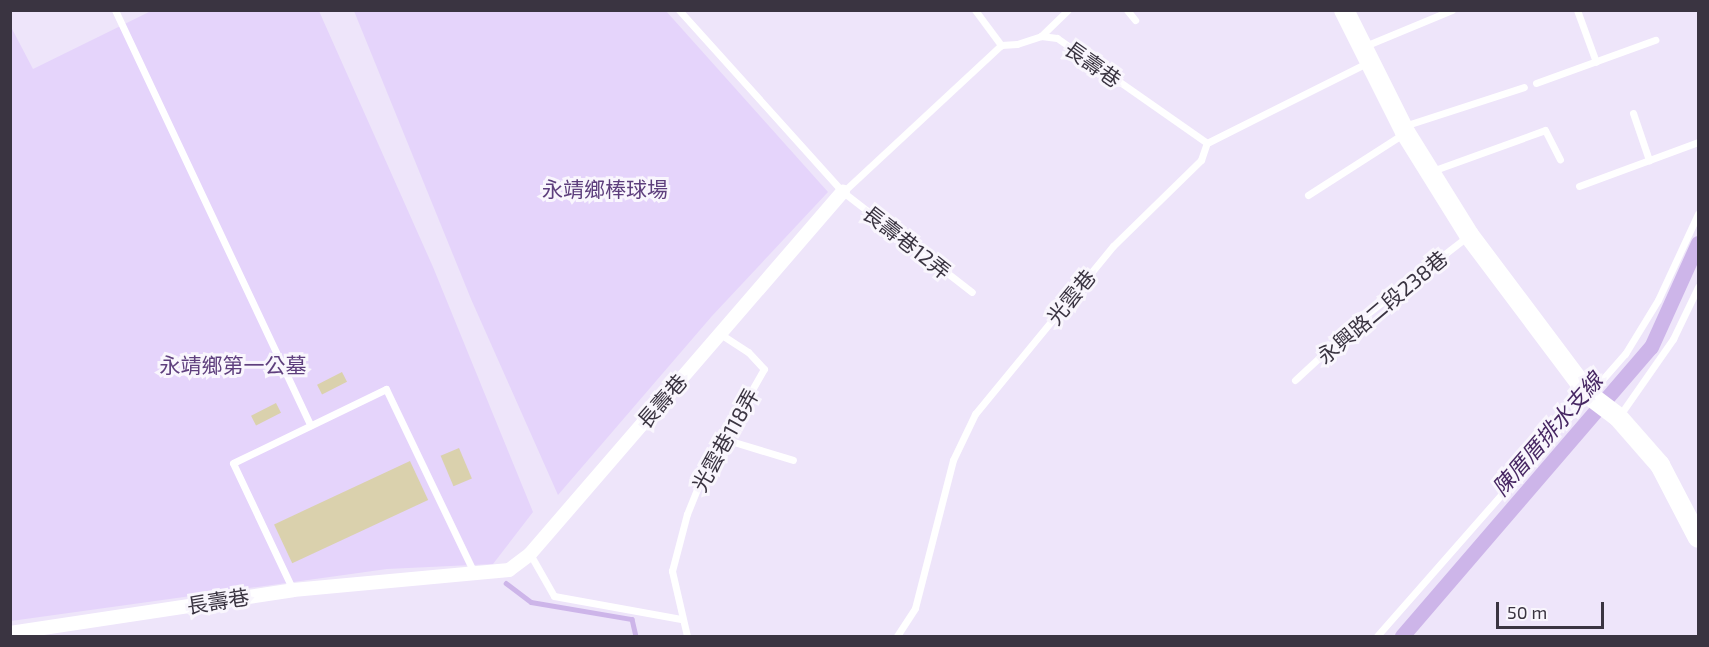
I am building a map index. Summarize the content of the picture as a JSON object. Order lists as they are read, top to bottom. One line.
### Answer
{"streets":{"street":["長壽巷"],"lane":["長壽巷12弄","光雲巷","永興路二段238巷","光雲巷118弄"]},"crossings":[["長壽巷","長壽巷12弄"],["長壽巷","光雲巷"],["長壽巷","光雲巷118弄"]],"water":["陳厝厝排水支線"],"parks":["永靖鄉棒球場","永靖鄉第一公墓"],"scale_bar":"50 m"}
